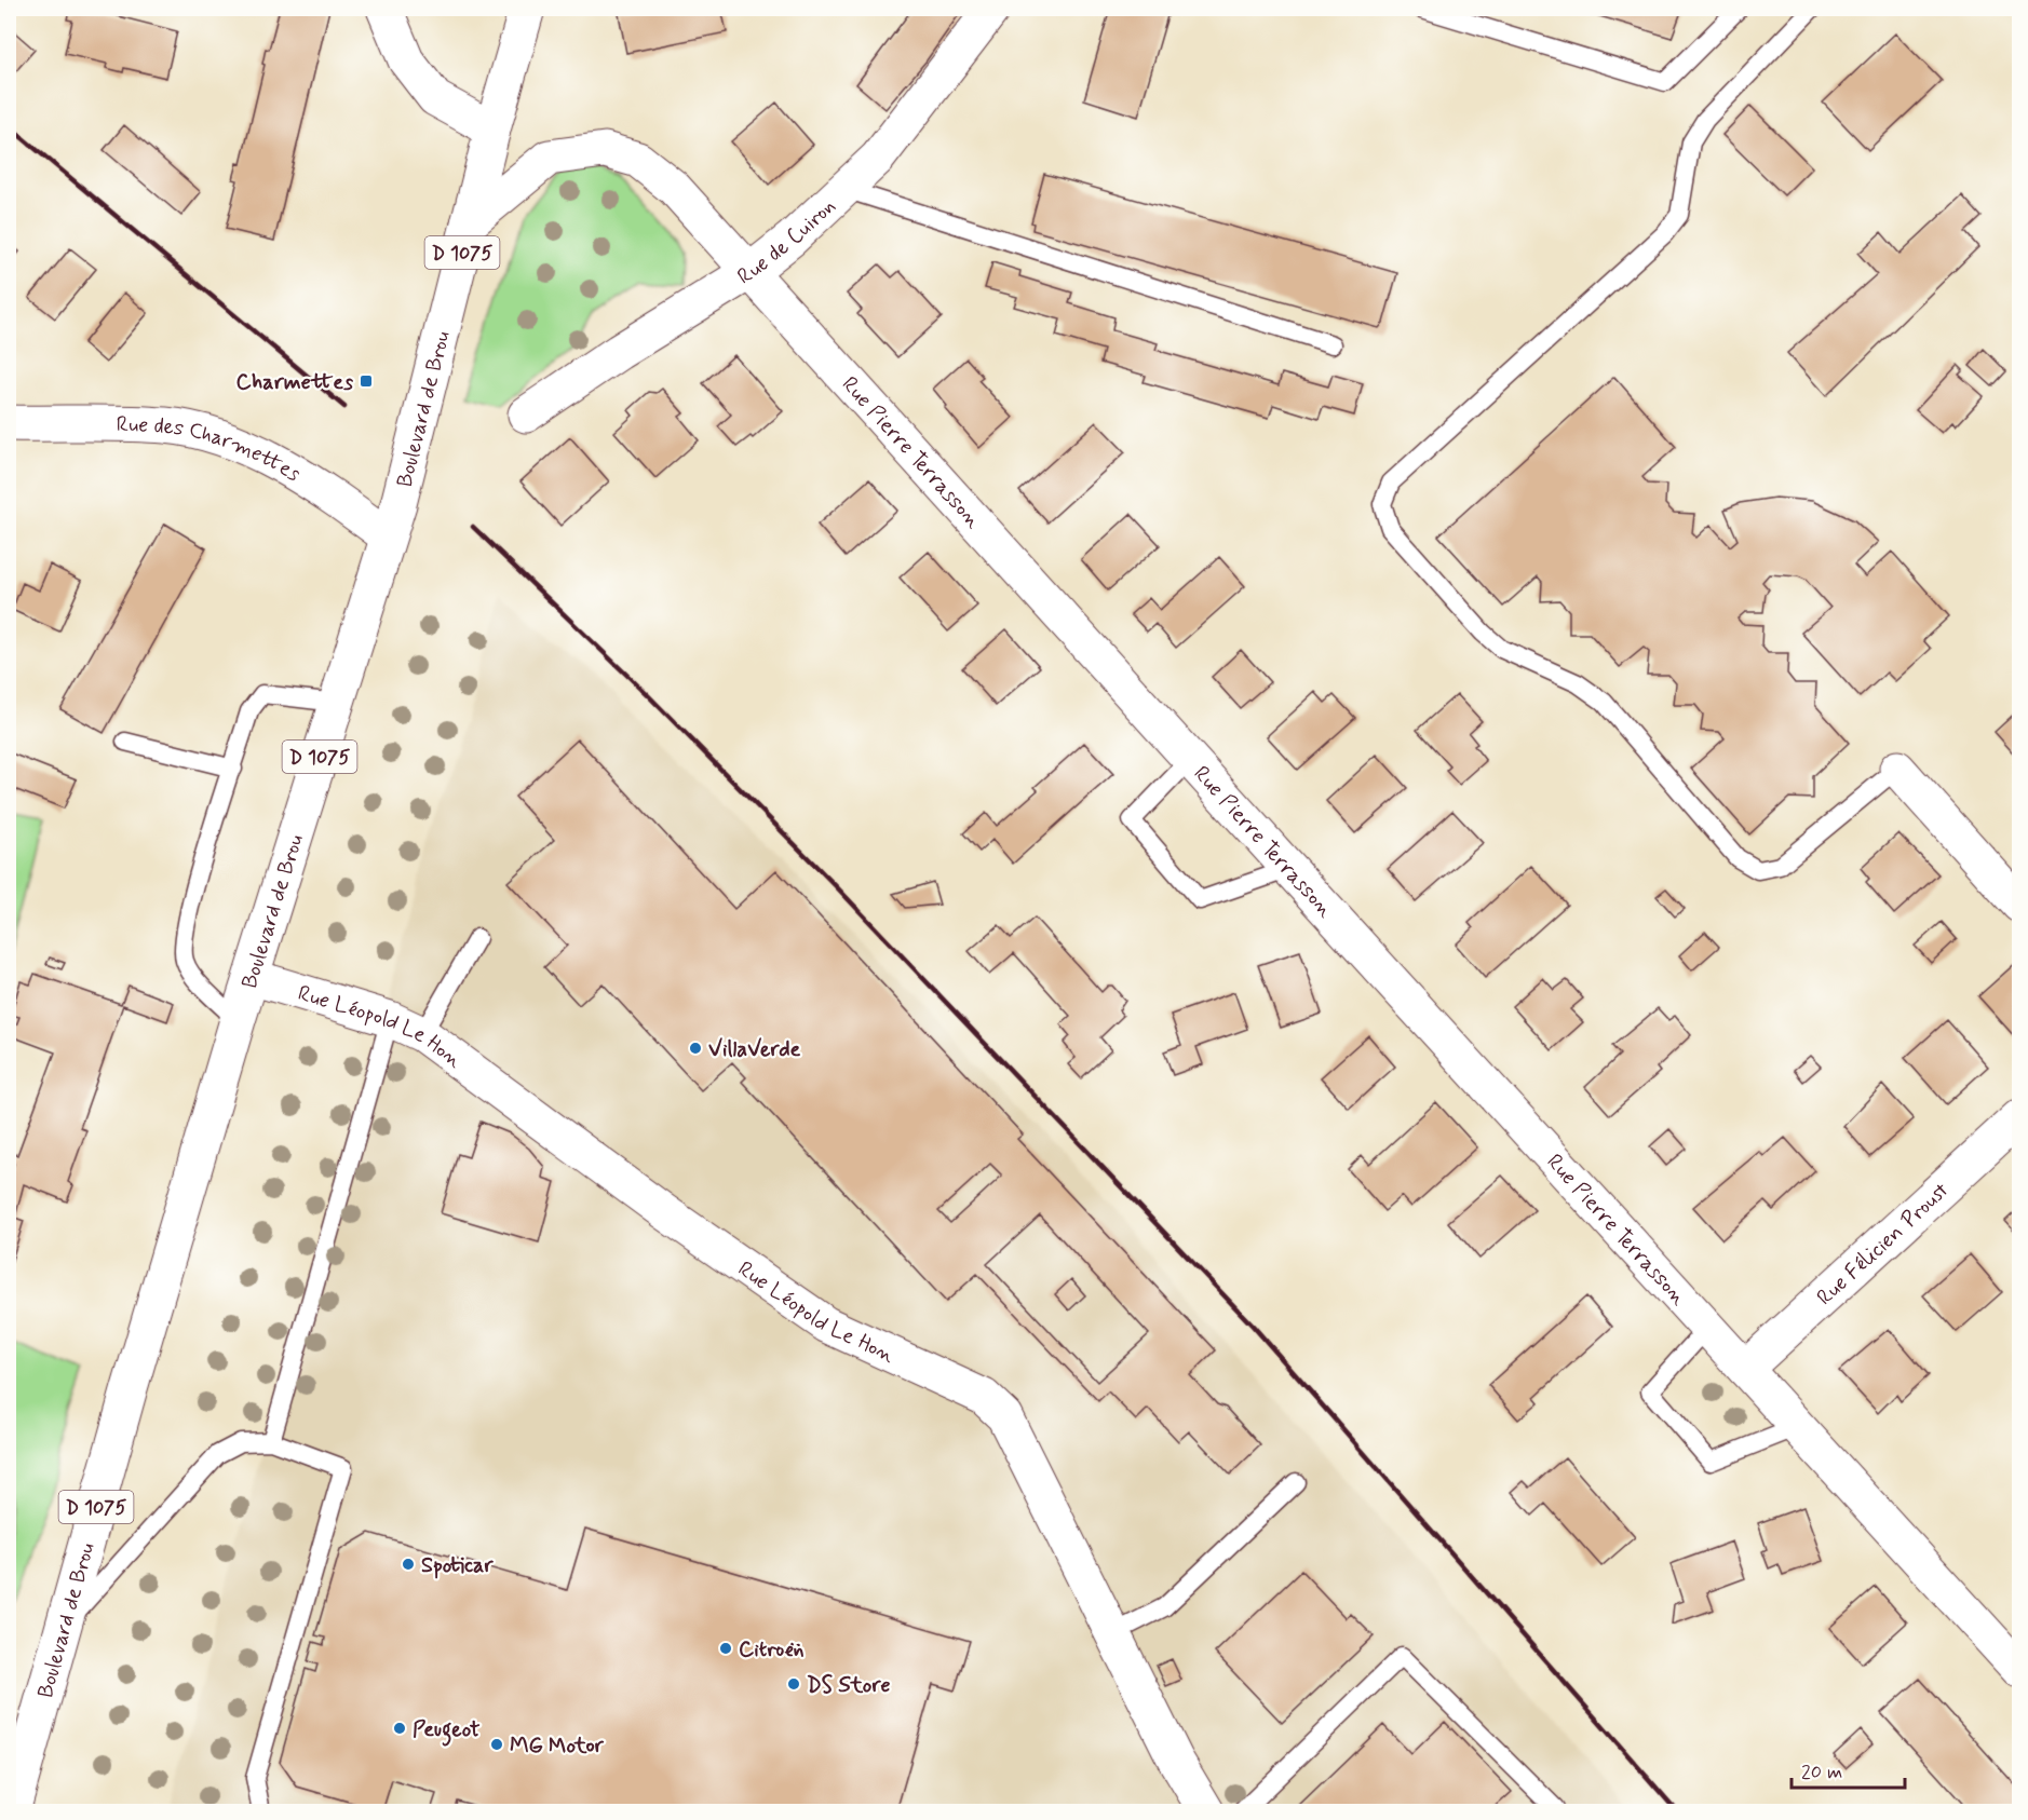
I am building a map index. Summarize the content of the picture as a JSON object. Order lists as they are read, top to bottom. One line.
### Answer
{"streets":{"street":["Rue de Cuiron","D 1075","Boulevard de Brou","Rue des Charmettes","Rue Pierre Terrasson","Rue Léopold Le Hon","Rue Félicien Proust"]},"crossings":[["Rue de Cuiron","Rue Pierre Terrasson"],["Boulevard de Brou","Rue des Charmettes"],["Boulevard de Brou","Rue Pierre Terrasson"],["Boulevard de Brou","Rue Léopold Le Hon"],["Rue Pierre Terrasson","Rue Félicien Proust"]],"places":{"transit":["Charmettes"],"other":["VillaVerde","Spoticar","Citroën","DS Store","Peugeot","MG Motor"]},"scale_bar":"20 m"}
